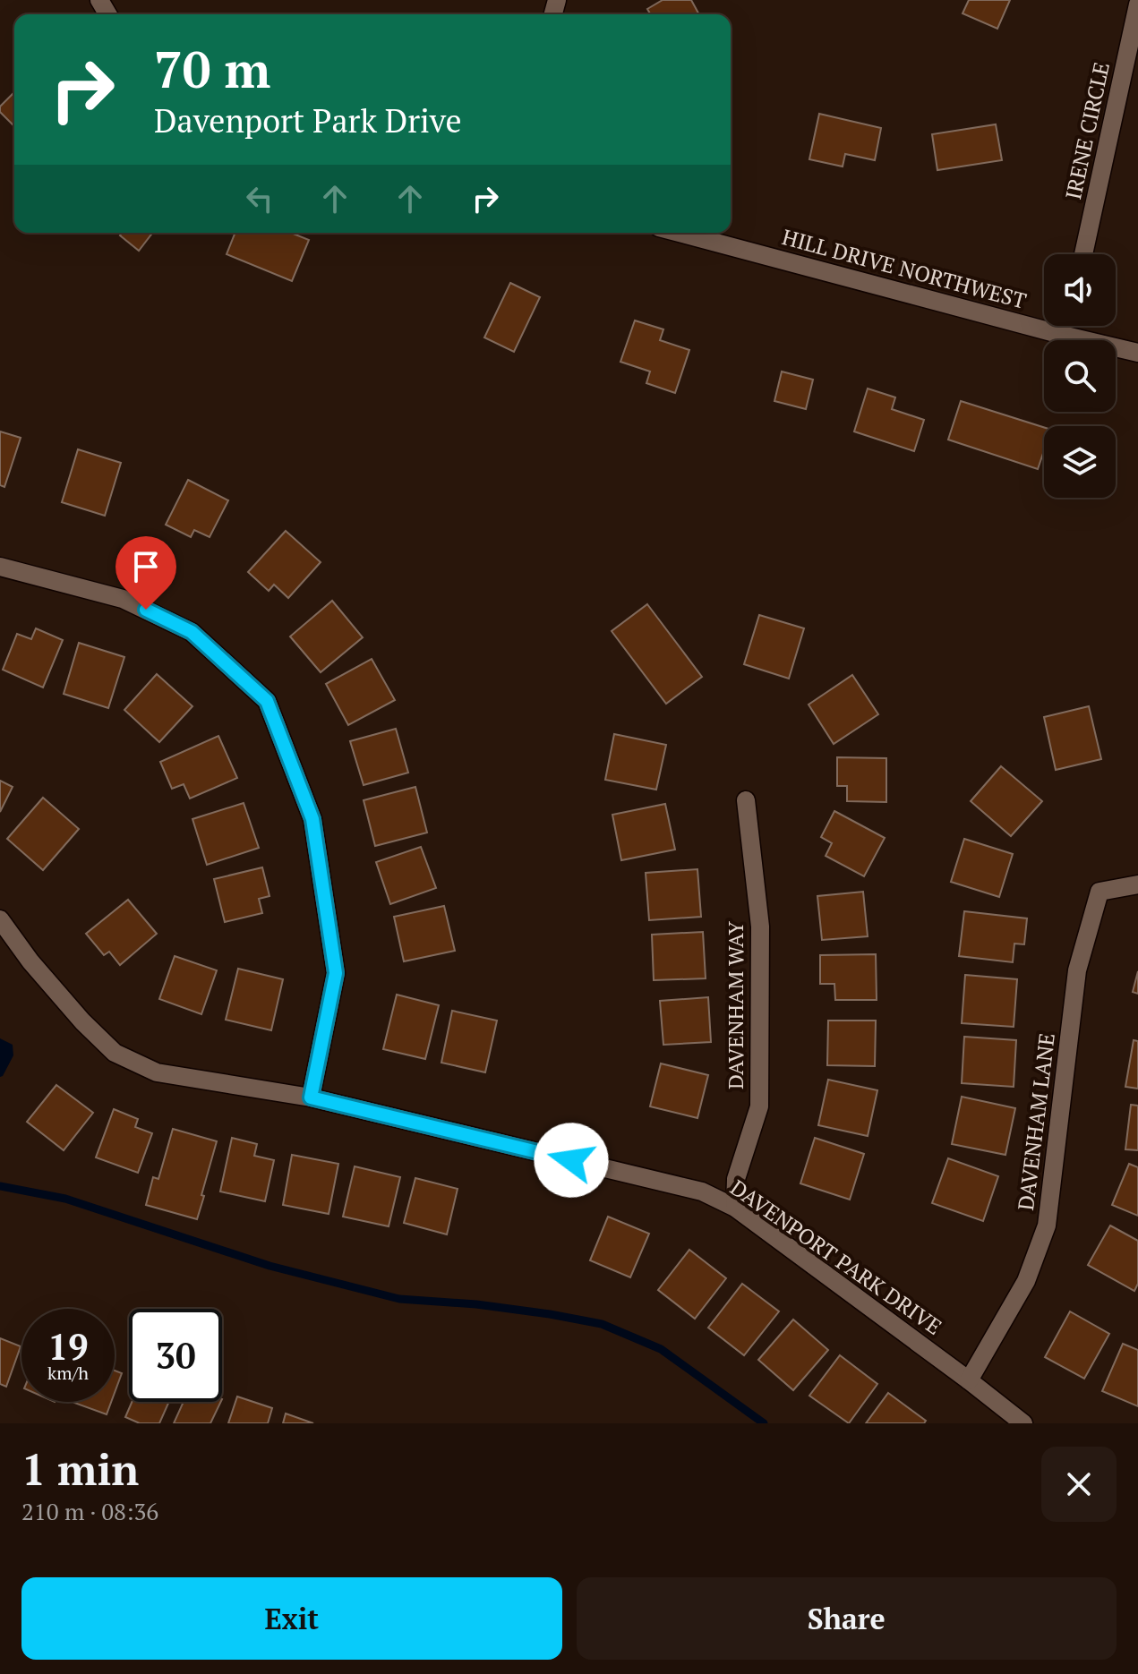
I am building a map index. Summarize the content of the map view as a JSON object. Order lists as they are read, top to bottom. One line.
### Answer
{"streets":{"street":["IRENE CIRCLE","HILL DRIVE NORTHWEST","DAVENHAM WAY","DAVENHAM LANE","DAVENPORT PARK DRIVE"]},"crossings":[["DAVENHAM WAY","DAVENPORT PARK DRIVE"],["DAVENHAM LANE","DAVENPORT PARK DRIVE"]],"page":{"turn":["70 m","Davenport Park Drive"],"speed":"19 km/h","limit":"30","heading":["1 min","210 m · 08:36"],"buttons":["Exit","Share"]}}
